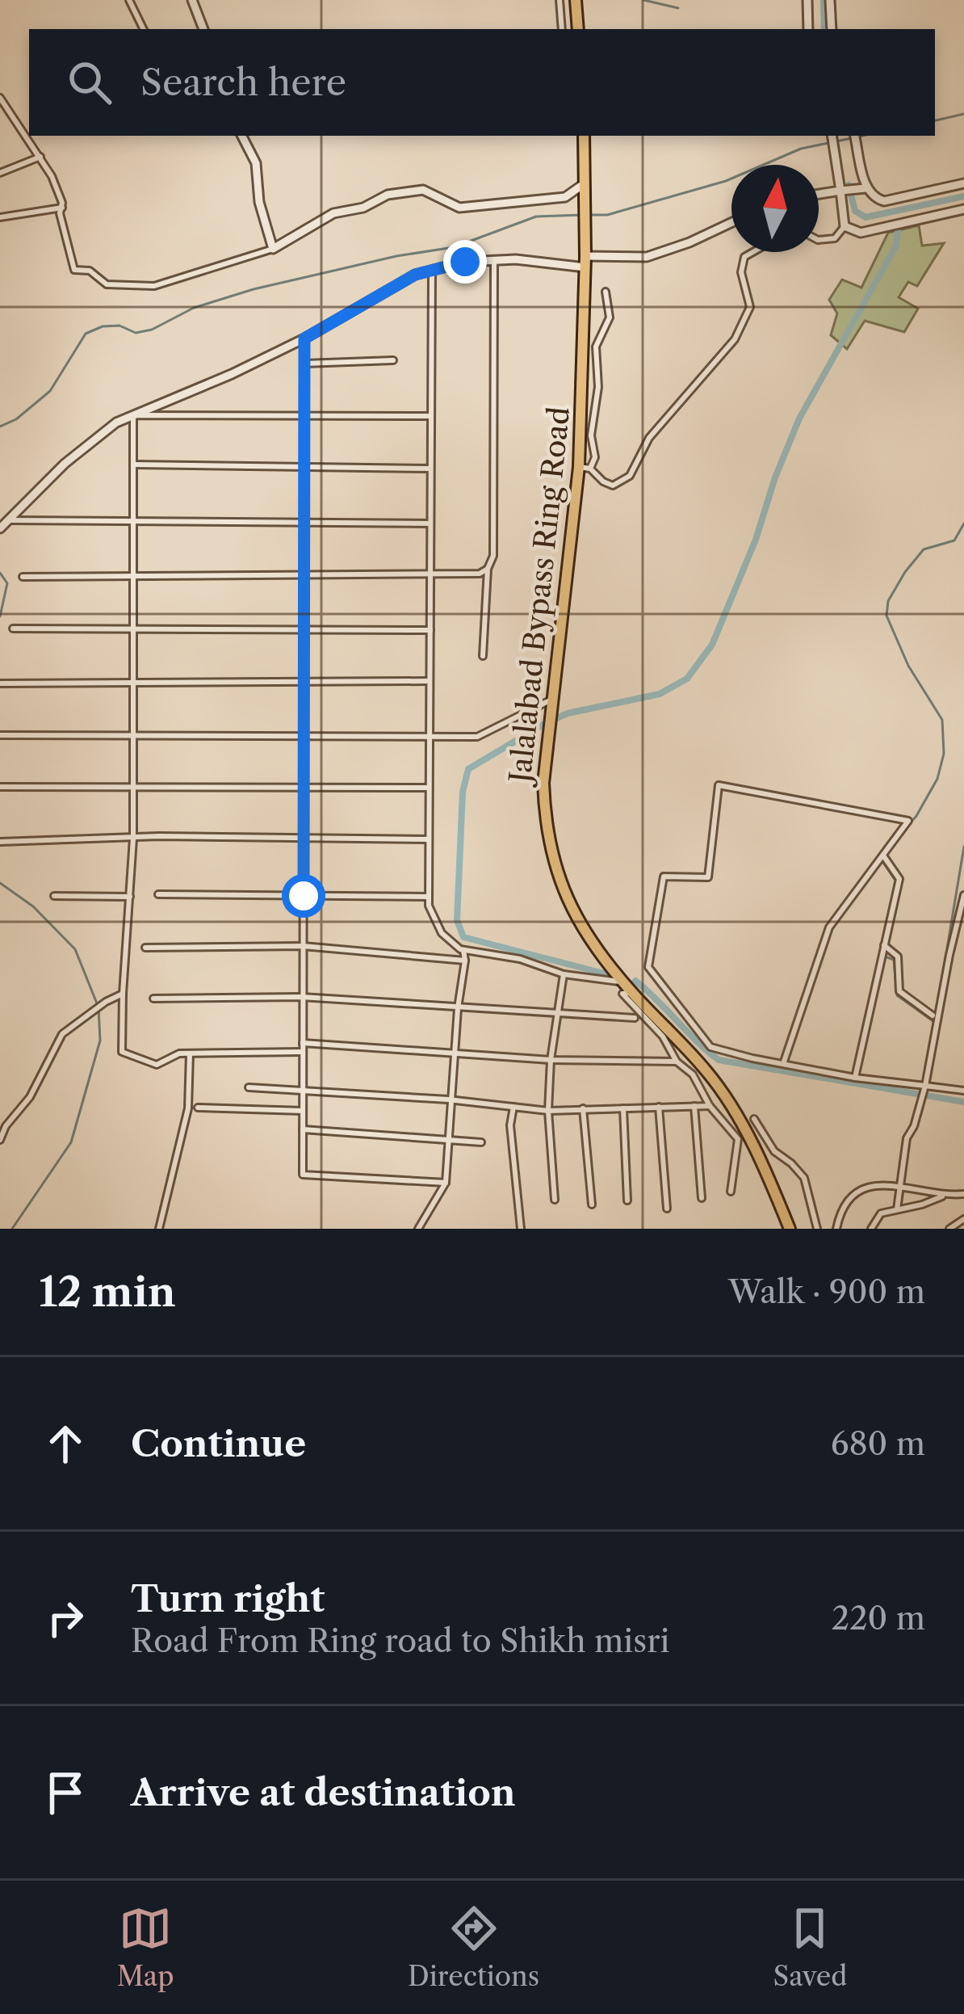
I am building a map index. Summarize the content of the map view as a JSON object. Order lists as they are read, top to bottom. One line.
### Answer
{"streets":{"highway":["Jalalabad Bypass Ring Road"]},"north":"top","page":{"search":"Search here","heading":["12 min","Walk · 900 m"],"list":[["Continue","680 m"],["Turn right","Road From Ring road to Shikh misri","220 m"],"Arrive at destination"],"nav":["Map","Directions","Saved"]}}
